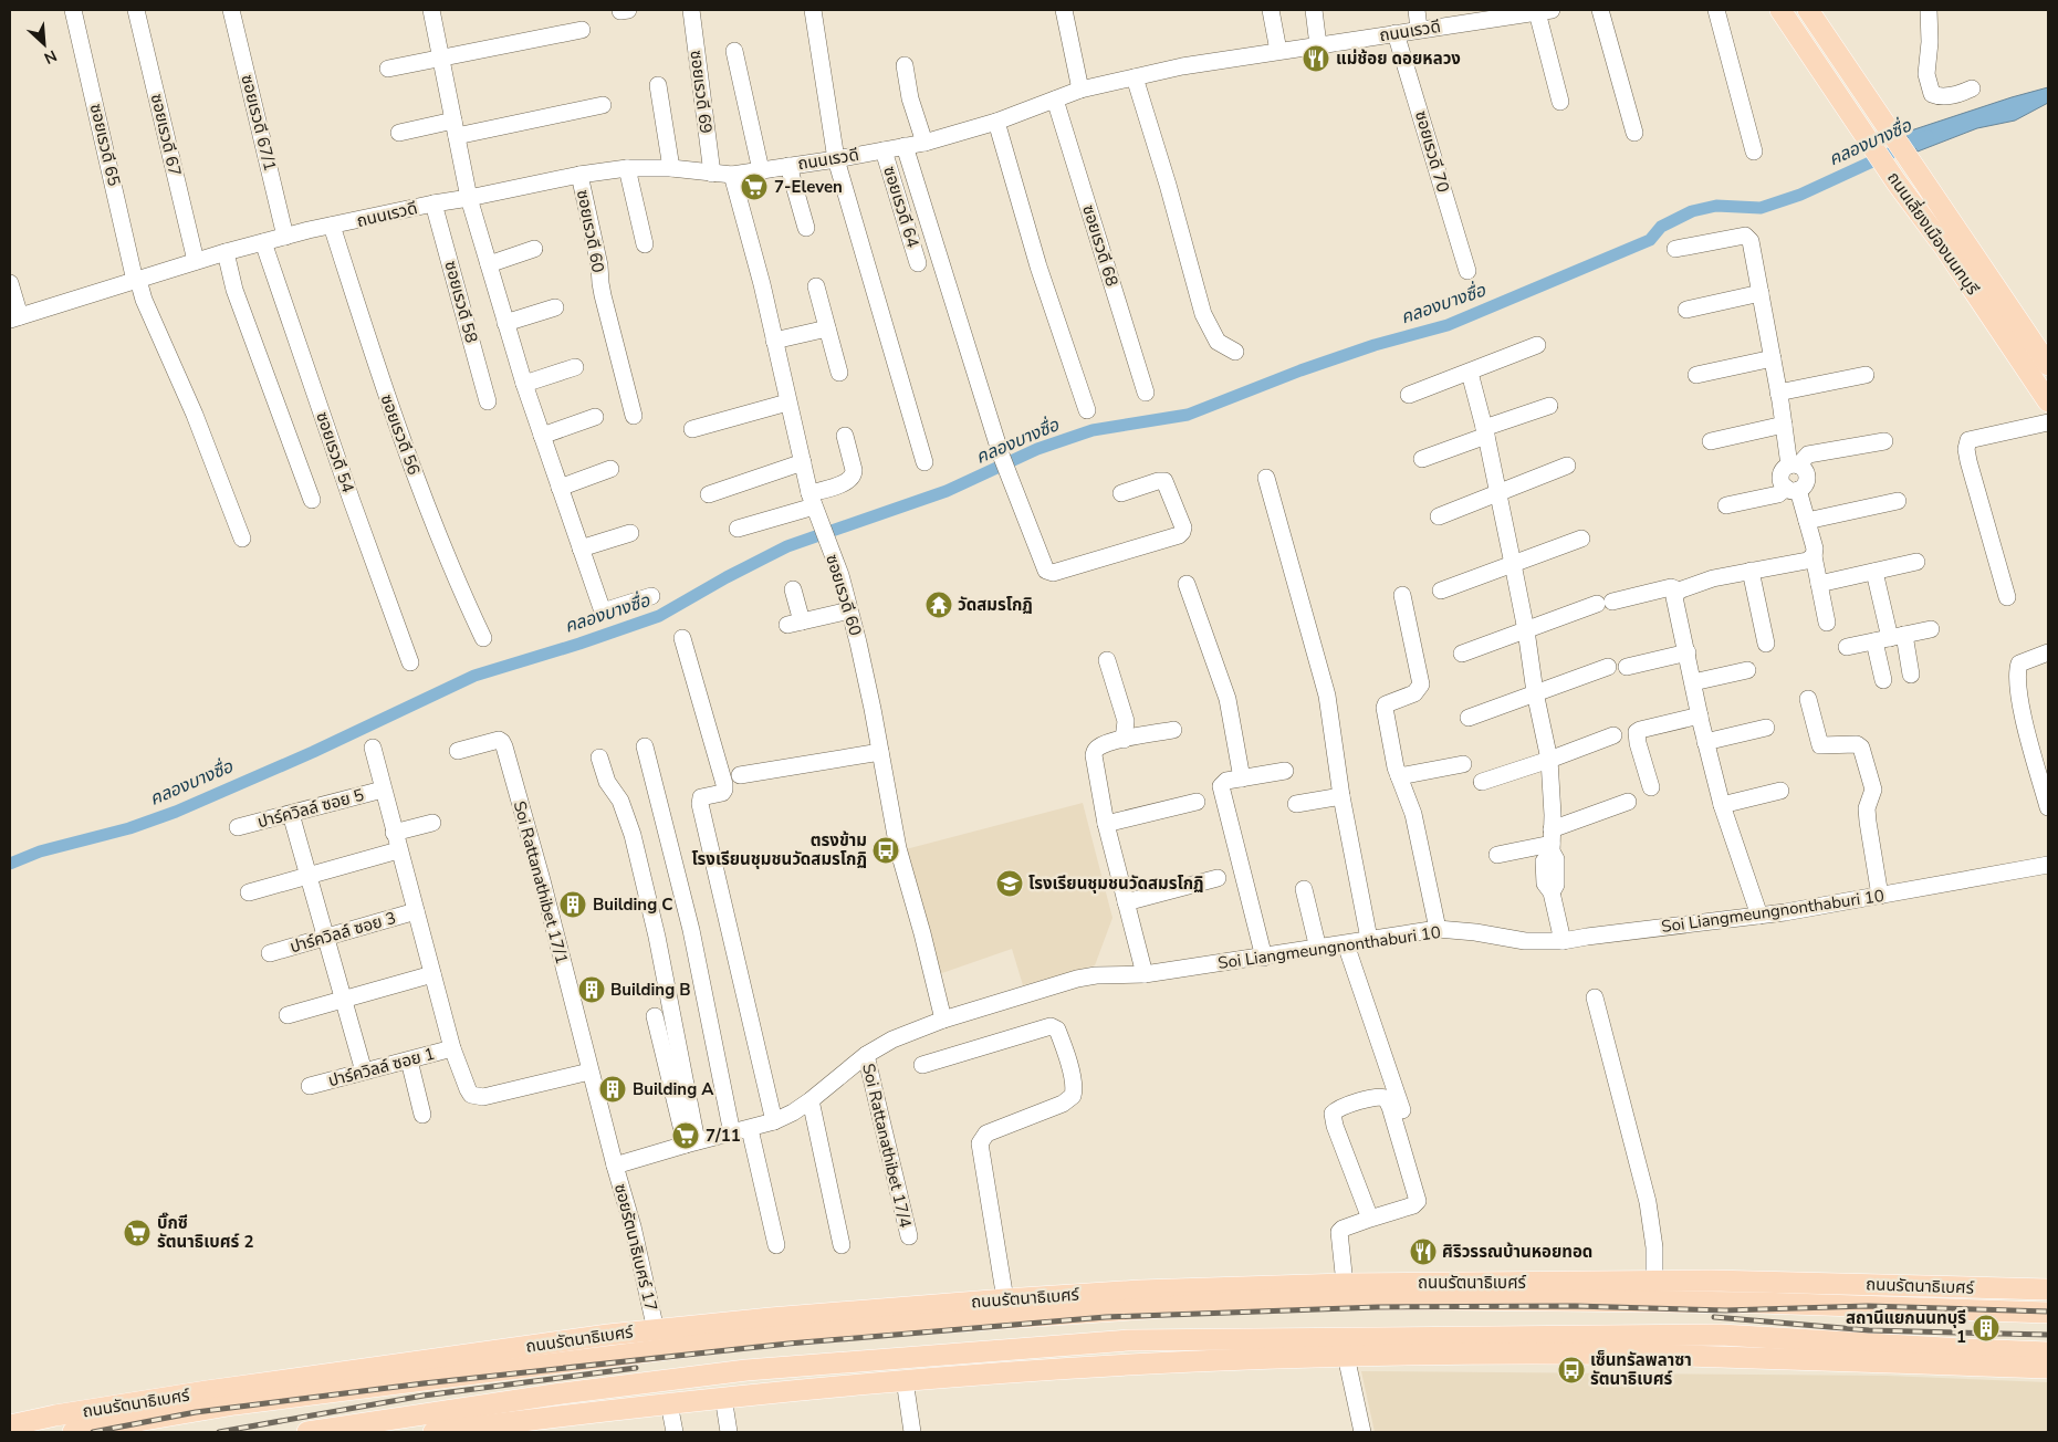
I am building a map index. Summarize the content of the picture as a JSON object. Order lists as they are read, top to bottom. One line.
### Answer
{"streets":{"main road":["ถนนเลี่ยงเมืองนนทบุรี","ถนนรัตนาธิเบศร์"],"street":["ถนนเรวดี","ซอยเรวดี 69","ซอยเรวดี 67/1","ซอยเรวดี 67","ซอยเรวดี 65","ซอยเรวดี 70","ซอยเรวดี 64","ซอยเรวดี 60","ซอยเรวดี 68","ซอยเรวดี 58","ซอยเรวดี 56","ซอยเรวดี 54","ปาร์ควิลล์ ซอย 5","Soi Rattanathibet 17/1","Soi Liangmeungnonthaburi 10","ปาร์ควิลล์ ซอย 3","ปาร์ควิลล์ ซอย 1","Soi Rattanathibet 17/4","ซอยรัตนาธิเบศร์ 17"]},"crossings":[["ถนนเรวดี","ซอยเรวดี 69"],["ถนนเรวดี","ซอยเรวดี 67/1"],["ถนนเรวดี","ซอยเรวดี 67"],["ถนนเรวดี","ซอยเรวดี 65"],["ถนนเรวดี","ซอยเรวดี 70"],["ถนนเรวดี","ซอยเรวดี 64"],["ถนนเรวดี","ซอยเรวดี 60"],["ถนนเรวดี","ซอยเรวดี 68"],["ถนนเรวดี","ซอยเรวดี 58"],["ถนนเรวดี","ซอยเรวดี 56"],["ถนนเรวดี","ซอยเรวดี 54"],["ซอยเรวดี 60","Soi Liangmeungnonthaburi 10"],["Soi Rattanathibet 17/1","Soi Liangmeungnonthaburi 10"],["Soi Rattanathibet 17/1","ซอยรัตนาธิเบศร์ 17"],["Soi Liangmeungnonthaburi 10","Soi Rattanathibet 17/4"],["Soi Liangmeungnonthaburi 10","ซอยรัตนาธิเบศร์ 17"],["ซอยรัตนาธิเบศร์ 17","ถนนรัตนาธิเบศร์"]],"water":["คลองบางซื่อ"],"places":{"restaurant":["แม่ช้อย ดอยหลวง","ศิริวรรณบ้านหอยทอด"],"supermarket":["7-Eleven","7/11","บิ๊กซี รัตนาธิเบศร์ 2"],"temple":["วัดสมรโกฏิ"],"bus stop":["ตรงข้าม โรงเรียนชุมชนวัดสมรโกฏิ","เซ็นทรัลพลาซา รัตนาธิเบศร์"],"school or university":["โรงเรียนชุมชนวัดสมรโกฏิ"],"building":["Building C","Building B","Building A","สถานีแยกนนทบุรี 1"]},"north":"bottom right"}
